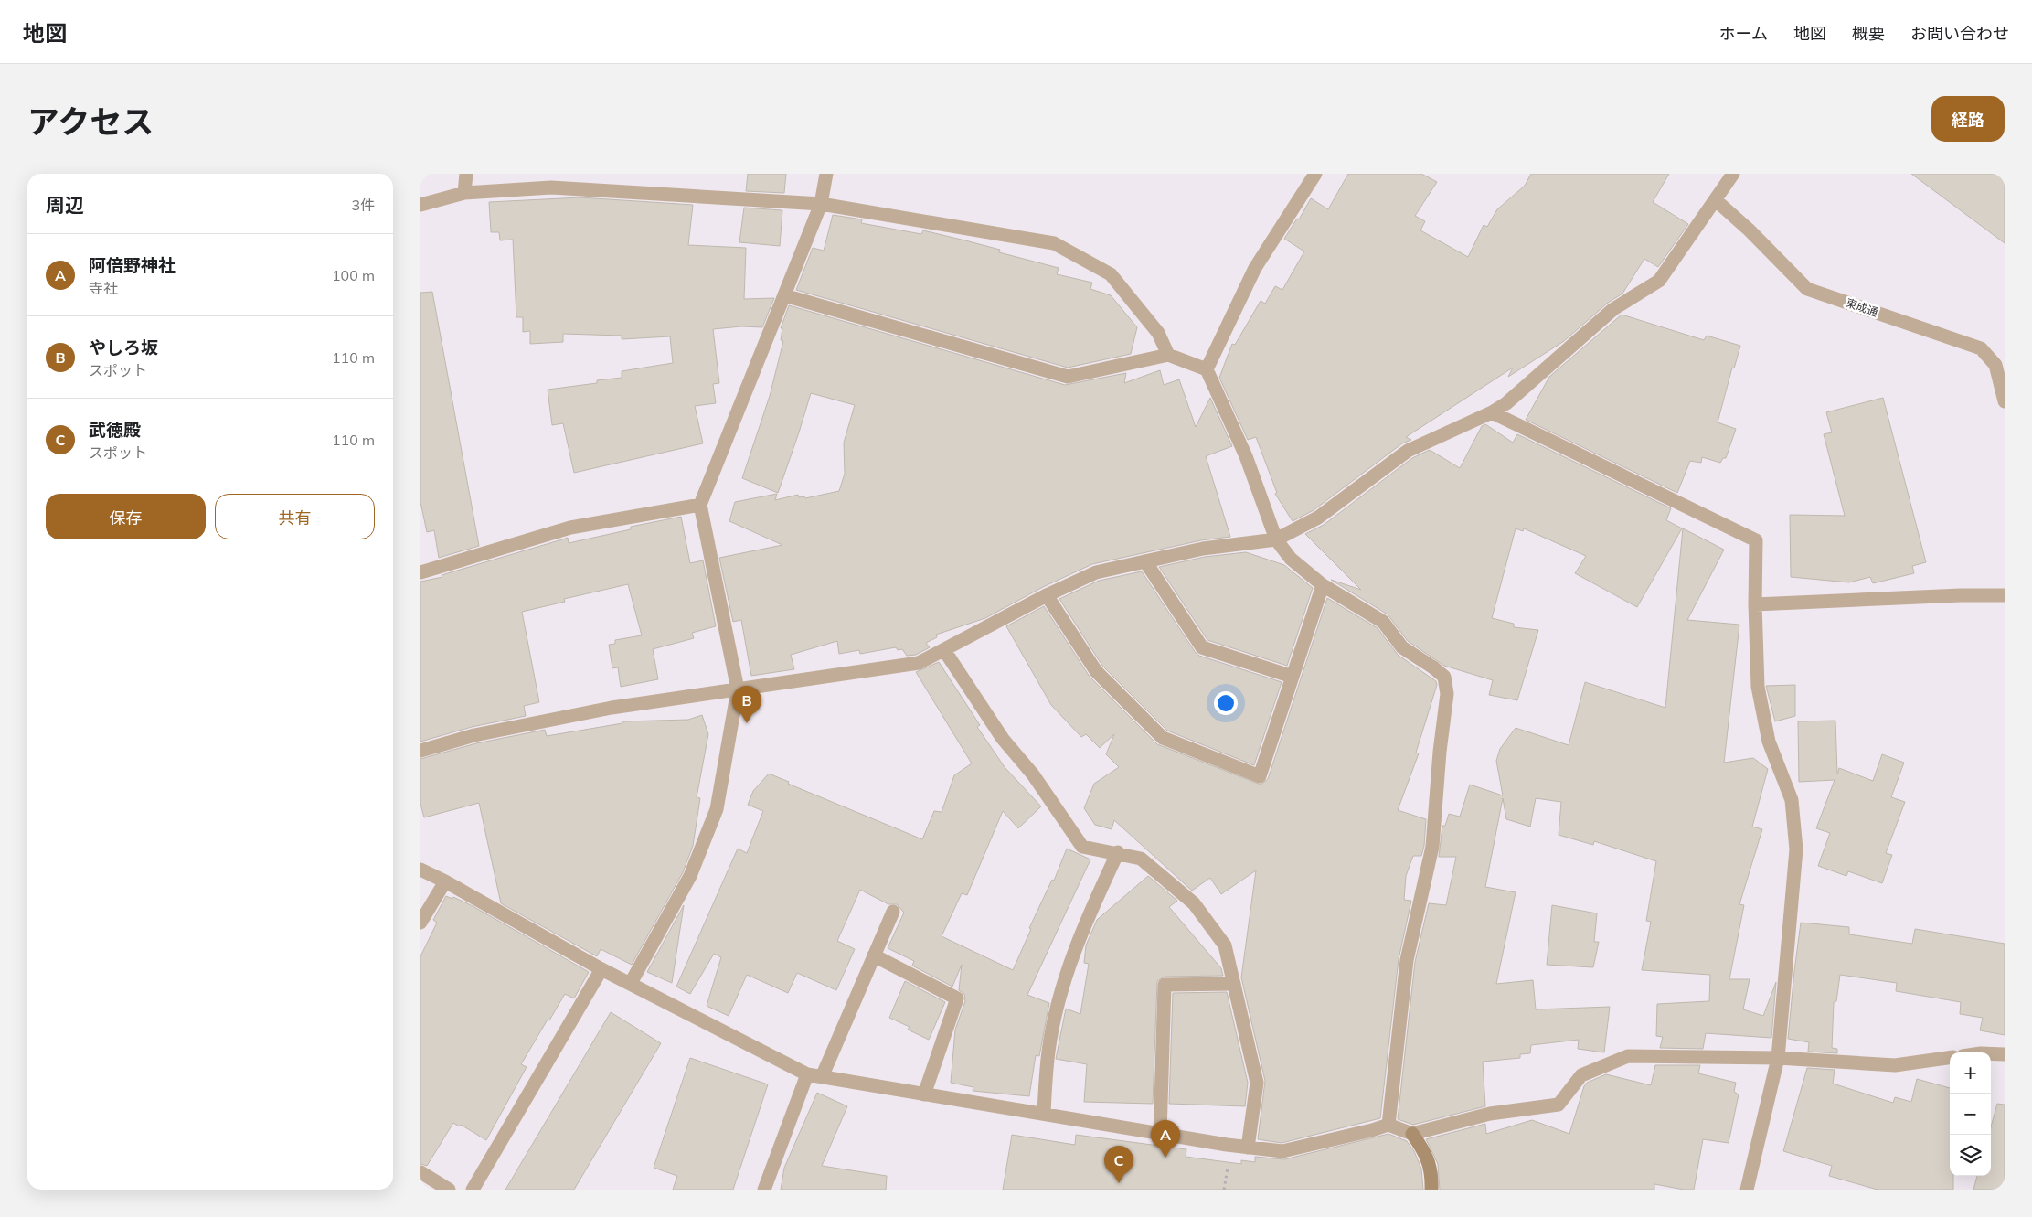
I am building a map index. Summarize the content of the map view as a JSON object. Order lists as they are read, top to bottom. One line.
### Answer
{"streets":{"street":["東成通"]},"page":{"header":"地図","nav":["ホーム","地図","概要","お問い合わせ"],"title":"アクセス","buttons":["経路",["保存","共有"]],"heading":["周辺","3件"],"list":[{"mark":"A","name":"阿倍野神社","note":"寺社","value":"100 m"},{"mark":"B","name":"やしろ坂","note":"スポット","value":"110 m"},{"mark":"C","name":"武徳殿","note":"スポット","value":"110 m"}],"pins":["B","A","C"],"map_buttons":["+","−"]}}
